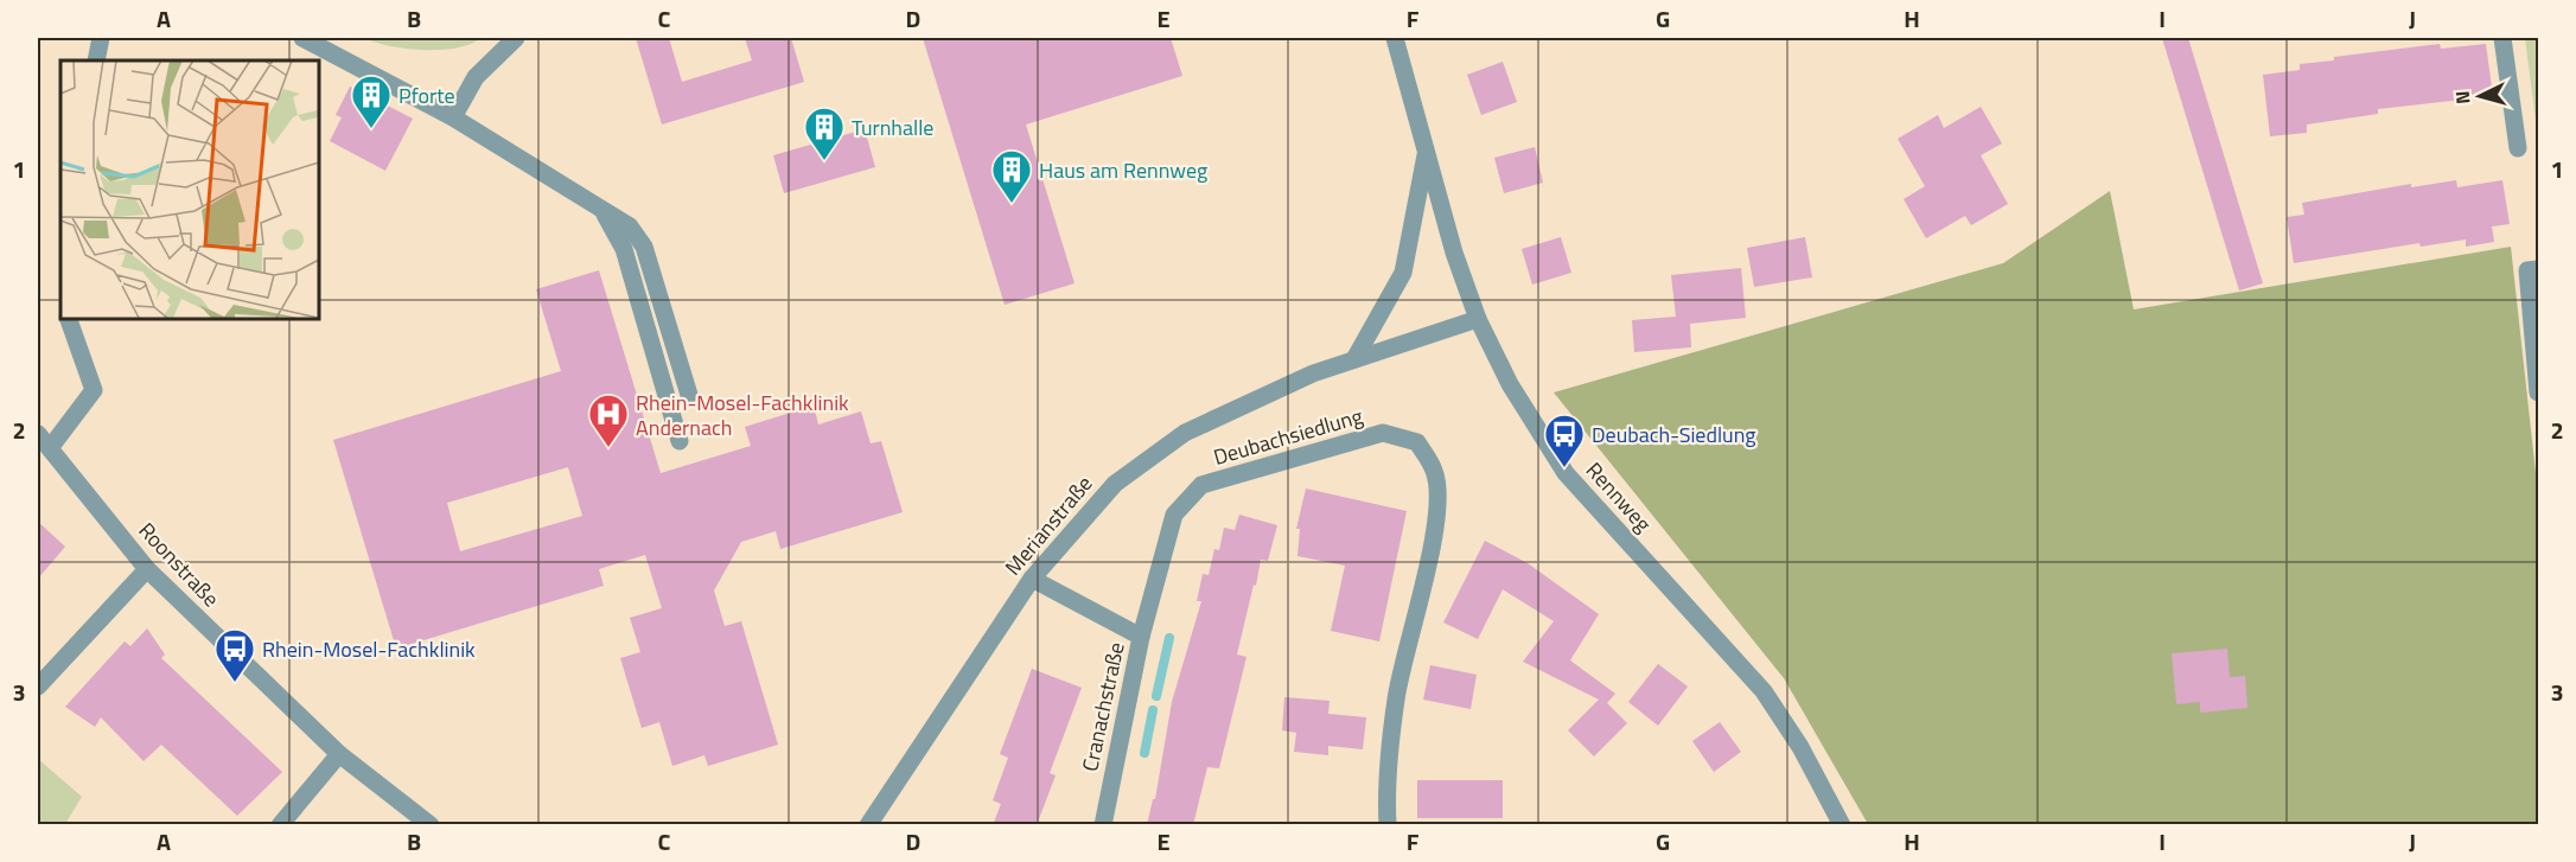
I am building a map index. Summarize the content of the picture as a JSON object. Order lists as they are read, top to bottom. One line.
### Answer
{"streets":{"street":["Deubachsiedlung","Rennweg","Merianstraße","Roonstraße","Cranachstraße"]},"crossings":[["Deubachsiedlung","Cranachstraße"],["Rennweg","Merianstraße"],["Merianstraße","Cranachstraße"]],"places":{"building":["Pforte","Turnhalle","Haus am Rennweg"],"hospital":["Rhein-Mosel-Fachklinik Andernach"],"bus stop":["Deubach-Siedlung","Rhein-Mosel-Fachklinik"]},"north":"left","grid":{"columns":["A","B","C","D","E","F","G","H","I","J"],"rows":["1","2","3"]}}
